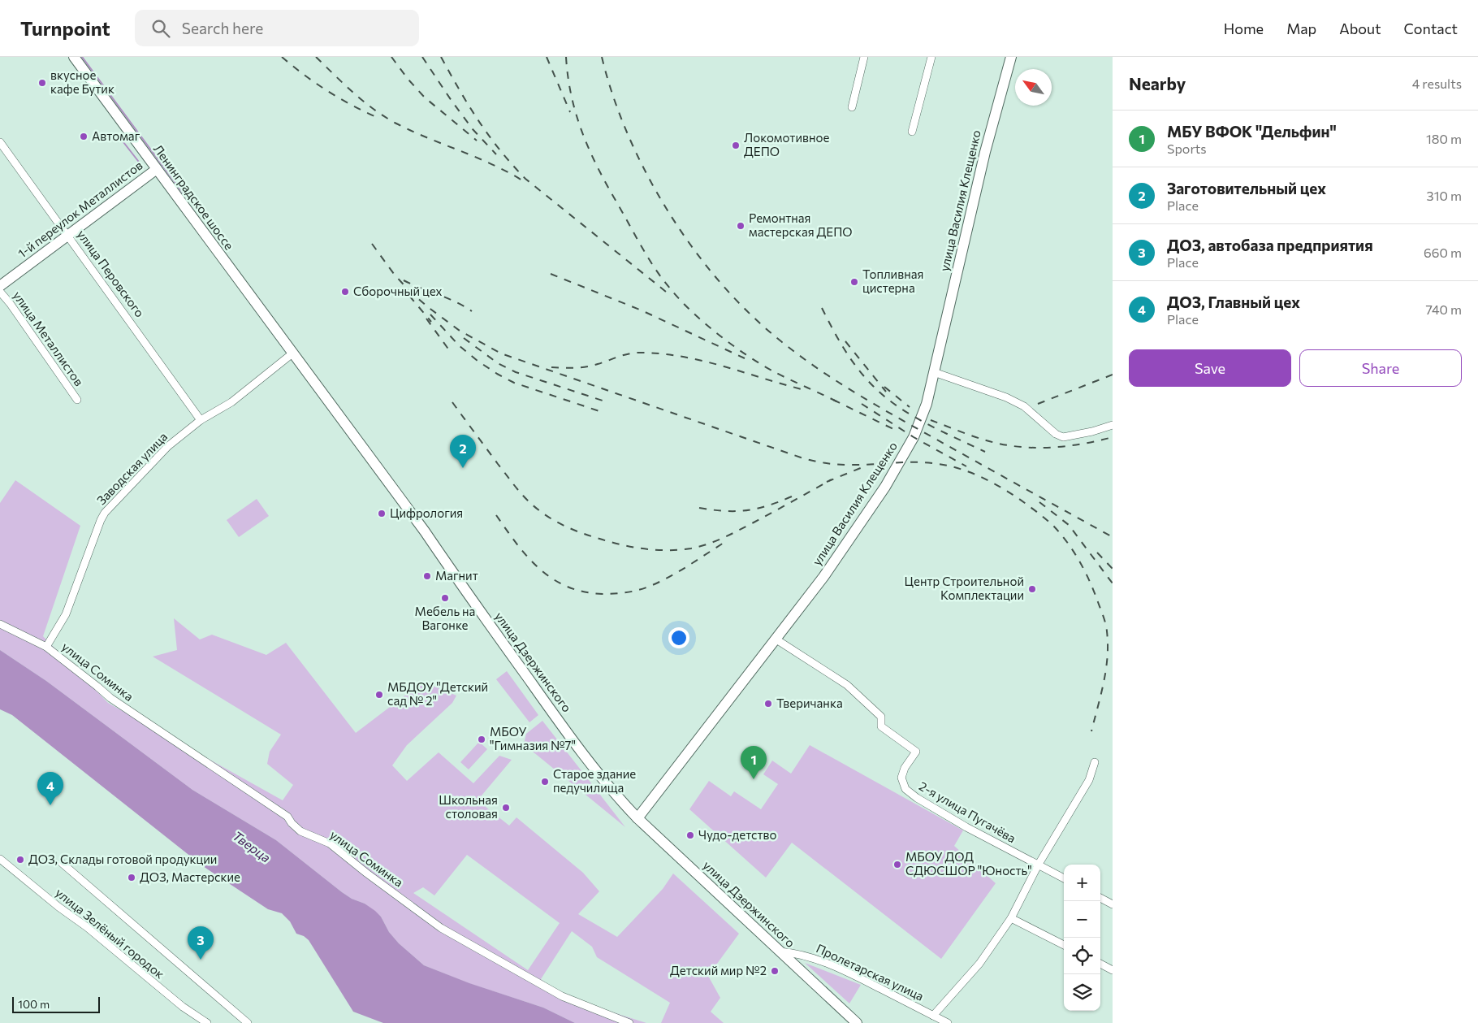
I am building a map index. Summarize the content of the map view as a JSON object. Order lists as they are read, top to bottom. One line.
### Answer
{"streets":{"main road":["Ленинградское шоссе","улица Василия Клещенко","1-й переулок Металлистов","улица Дзержинского"],"street":["улица Перовского","улица Металлистов","Заводская улица","улица Соминка","2-я улица Пугачёва","улица Зелёный городок","Пролетарская улица"]},"crossings":[["Ленинградское шоссе","1-й переулок Металлистов"],["Ленинградское шоссе","Заводская улица"],["Ленинградское шоссе","улица Дзержинского"],["улица Василия Клещенко","улица Дзержинского"],["улица Василия Клещенко","2-я улица Пугачёва"],["1-й переулок Металлистов","улица Перовского"],["улица Перовского","Заводская улица"],["Заводская улица","улица Дзержинского"],["Заводская улица","улица Соминка"],["улица Дзержинского","Пролетарская улица"]],"water":["Тверца"],"places":["вкусное кафе Бутик","Автомаг","Локомотивное ДЕПО","Ремонтная мастерская ДЕПО","Топливная цистерна","Сборочный цех","Цифрология","Магнит","Центр Строительной Комплектации","Мебель на Вагонке","МБДОУ \"Детский сад № 2\"","Тверичанка","МБОУ \"Гимназия №7\"","Старое здание педучилища","Школьная столовая","Чудо-детство","ДОЗ, Склады готовой продукции","МБОУ ДОД СДЮСШОР \"Юность\"","ДОЗ, Мастерские","Детский мир №2"],"scale_bar":"100 m","north":"top left","page":{"header":"Turnpoint","search":"Search here","nav":["Home","Map","About","Contact"],"heading":["Nearby","4 results"],"list":[{"mark":"1","name":"МБУ ВФОК \"Дельфин\"","note":"Sports","value":"180 m"},{"mark":"2","name":"Заготовительный цех","note":"Place","value":"310 m"},{"mark":"3","name":"ДОЗ, автобаза предприятия","note":"Place","value":"660 m"},{"mark":"4","name":"ДОЗ, Главный цех","note":"Place","value":"740 m"}],"buttons":["Save","Share"],"pins":["2","1","4","3"],"map_buttons":["+","−"],"scale":"100 m"}}
